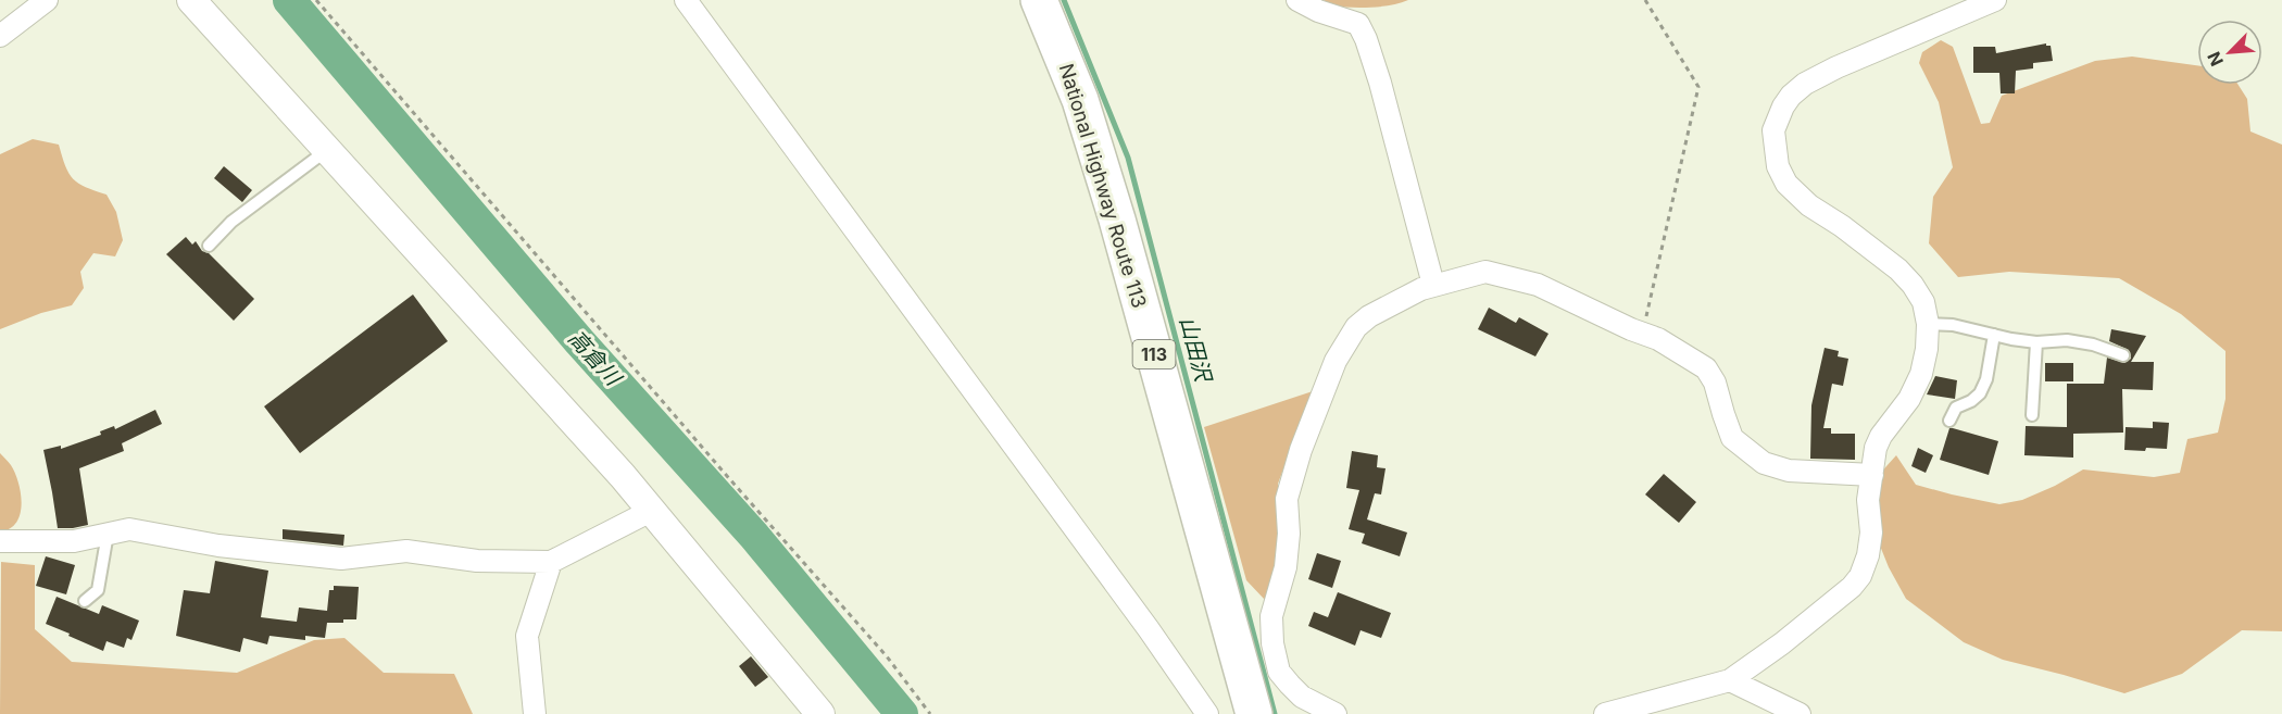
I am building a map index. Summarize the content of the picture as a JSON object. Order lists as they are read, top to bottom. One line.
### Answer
{"streets":{"highway":["National Highway Route 113","113"]},"water":["山田沢","高倉川"],"north":"bottom left"}
